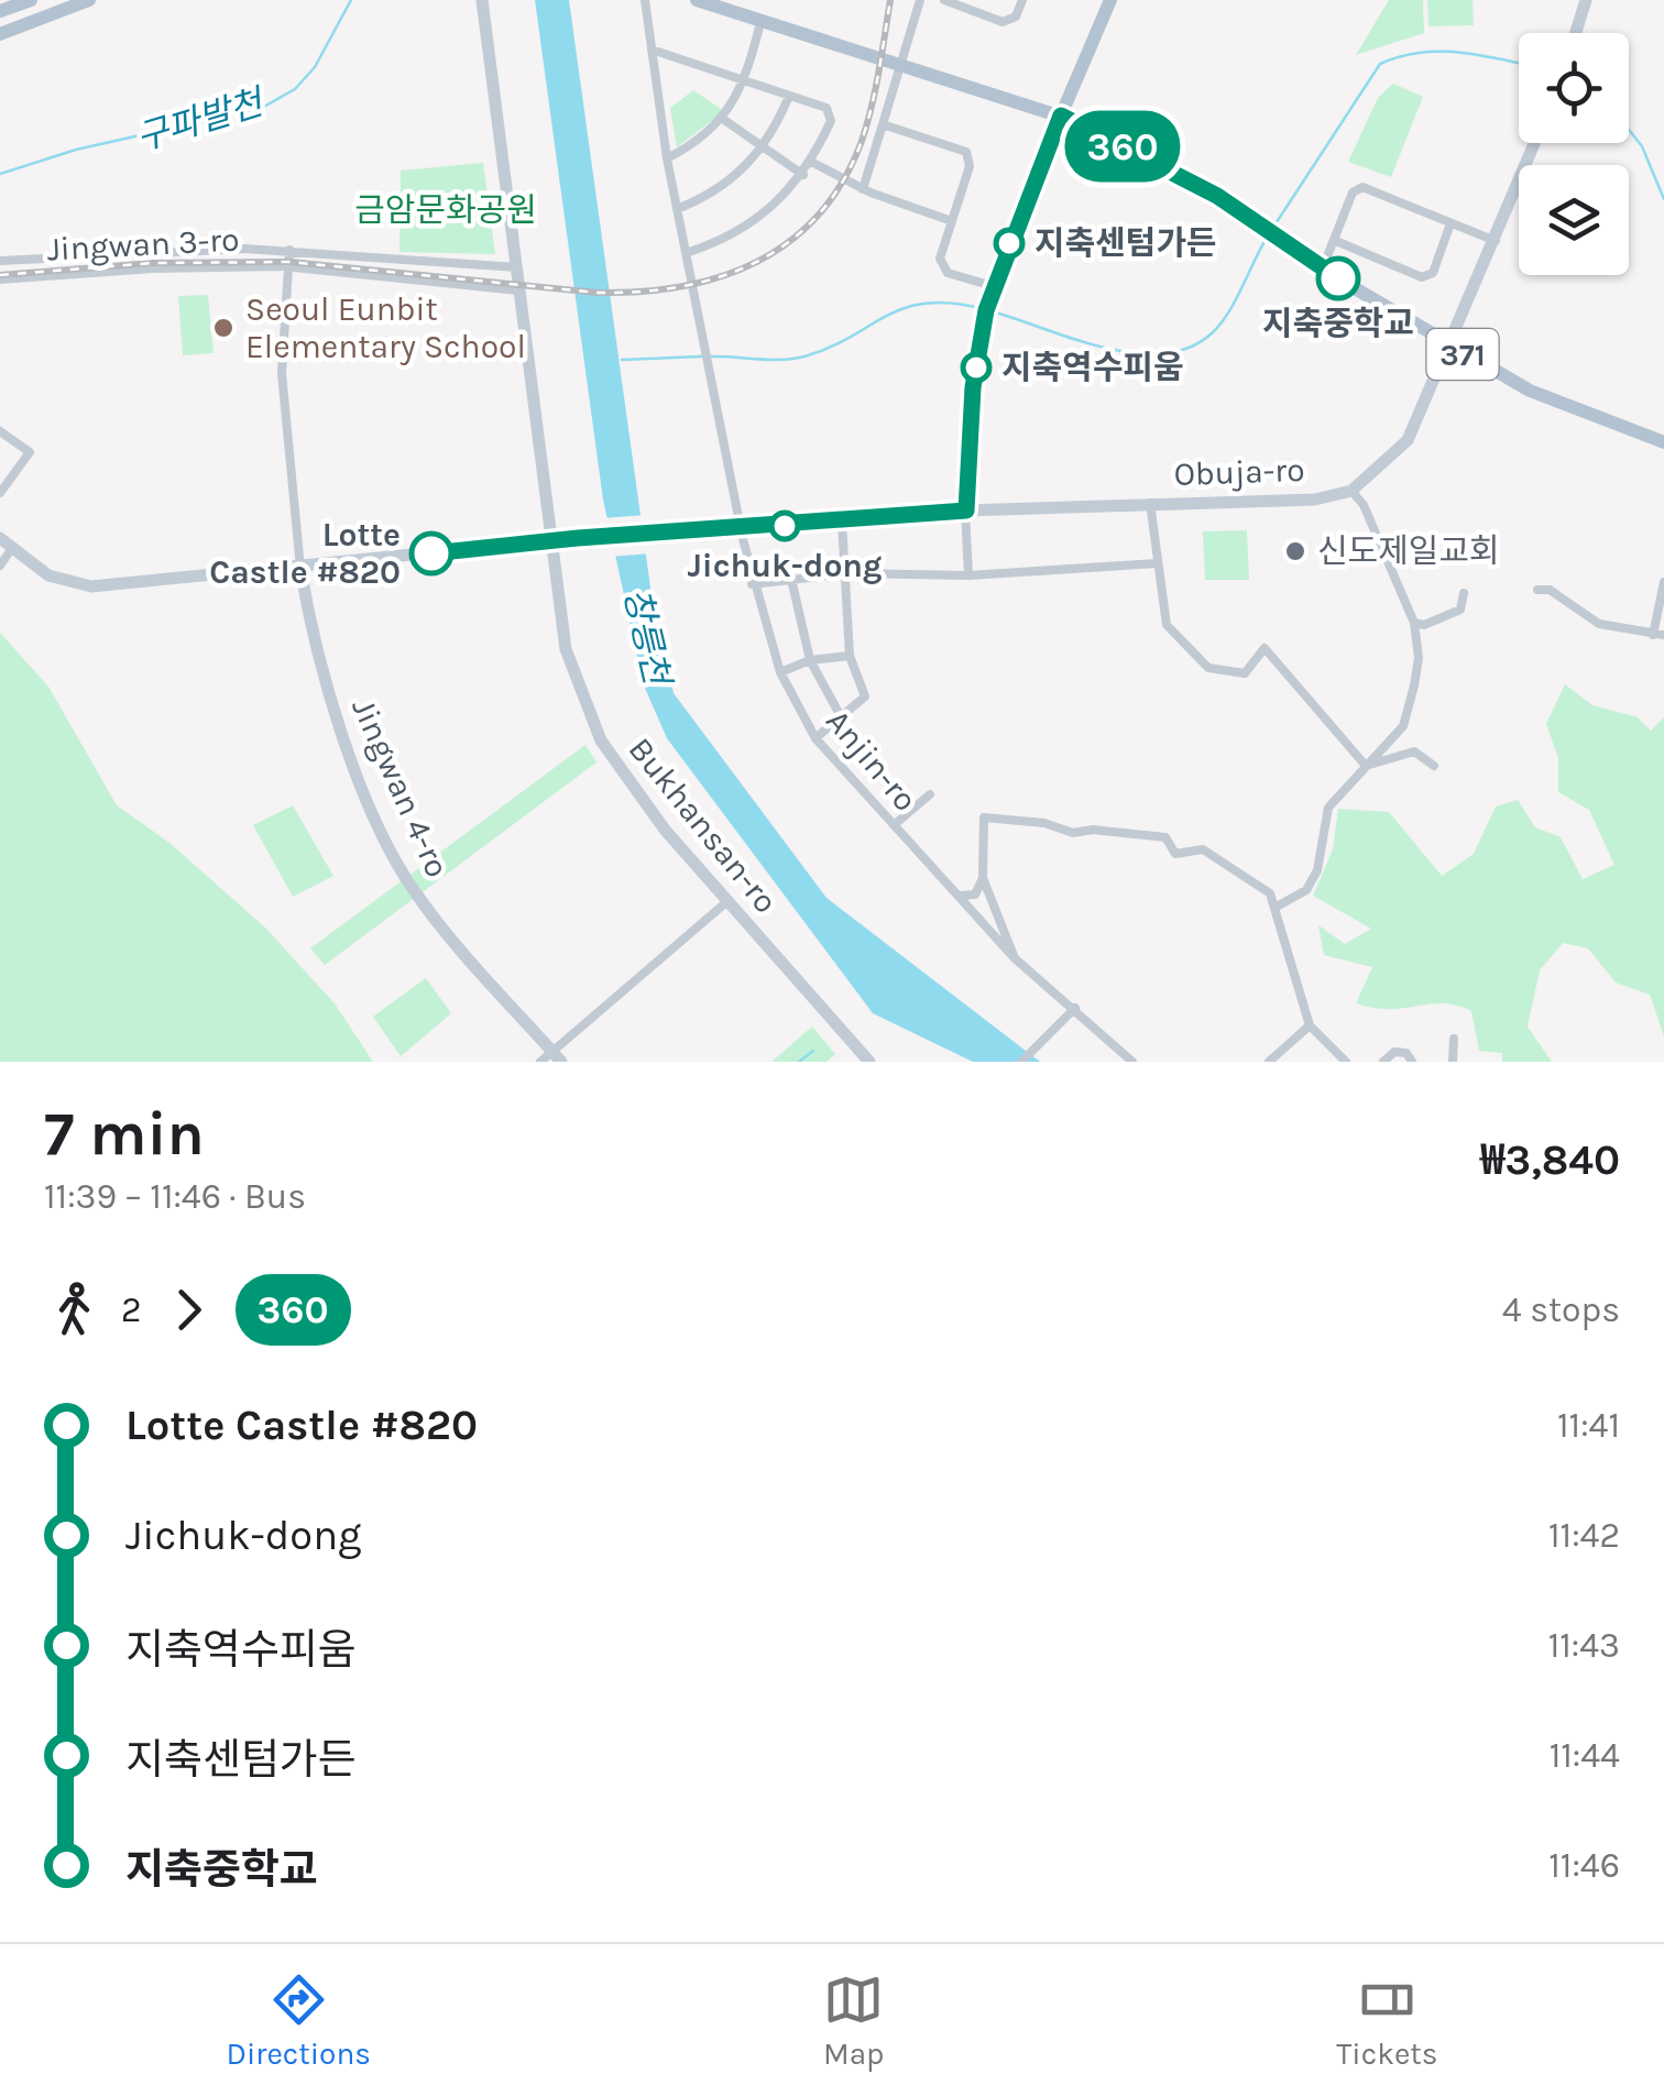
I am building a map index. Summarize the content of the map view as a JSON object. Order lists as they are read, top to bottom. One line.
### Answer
{"streets":{"main road":["371","Obuja-ro","Jingwan 4-ro","Bukhansan-ro"],"street":["Jingwan 3-ro","Anjin-ro"]},"crossings":[["Jingwan 3-ro","Jingwan 4-ro"],["Jingwan 3-ro","Bukhansan-ro"],["371","Obuja-ro"],["Obuja-ro","Anjin-ro"],["Obuja-ro","Bukhansan-ro"]],"water":["구파발천","창릉천"],"parks":["금암문화공원"],"places":["지축센텀가든","지축중학교","Seoul Eunbit Elementary School","지축역수피움","Jichuk-dong","신도제일교회","Lotte Castle #820"],"lines":["bus line 360"],"page":{"on_map":"360","heading":["7 min","11:39 – 11:46 · Bus","₩3,840"],"legs":["2","360","4 stops"],"list":[{"name":"Lotte Castle #820","value":"11:41"},{"name":"Jichuk-dong","value":"11:42"},{"name":"지축역수피움","value":"11:43"},{"name":"지축센텀가든","value":"11:44"},{"name":"지축중학교","value":"11:46"}],"tabs":["Directions","Map","Tickets"]}}
